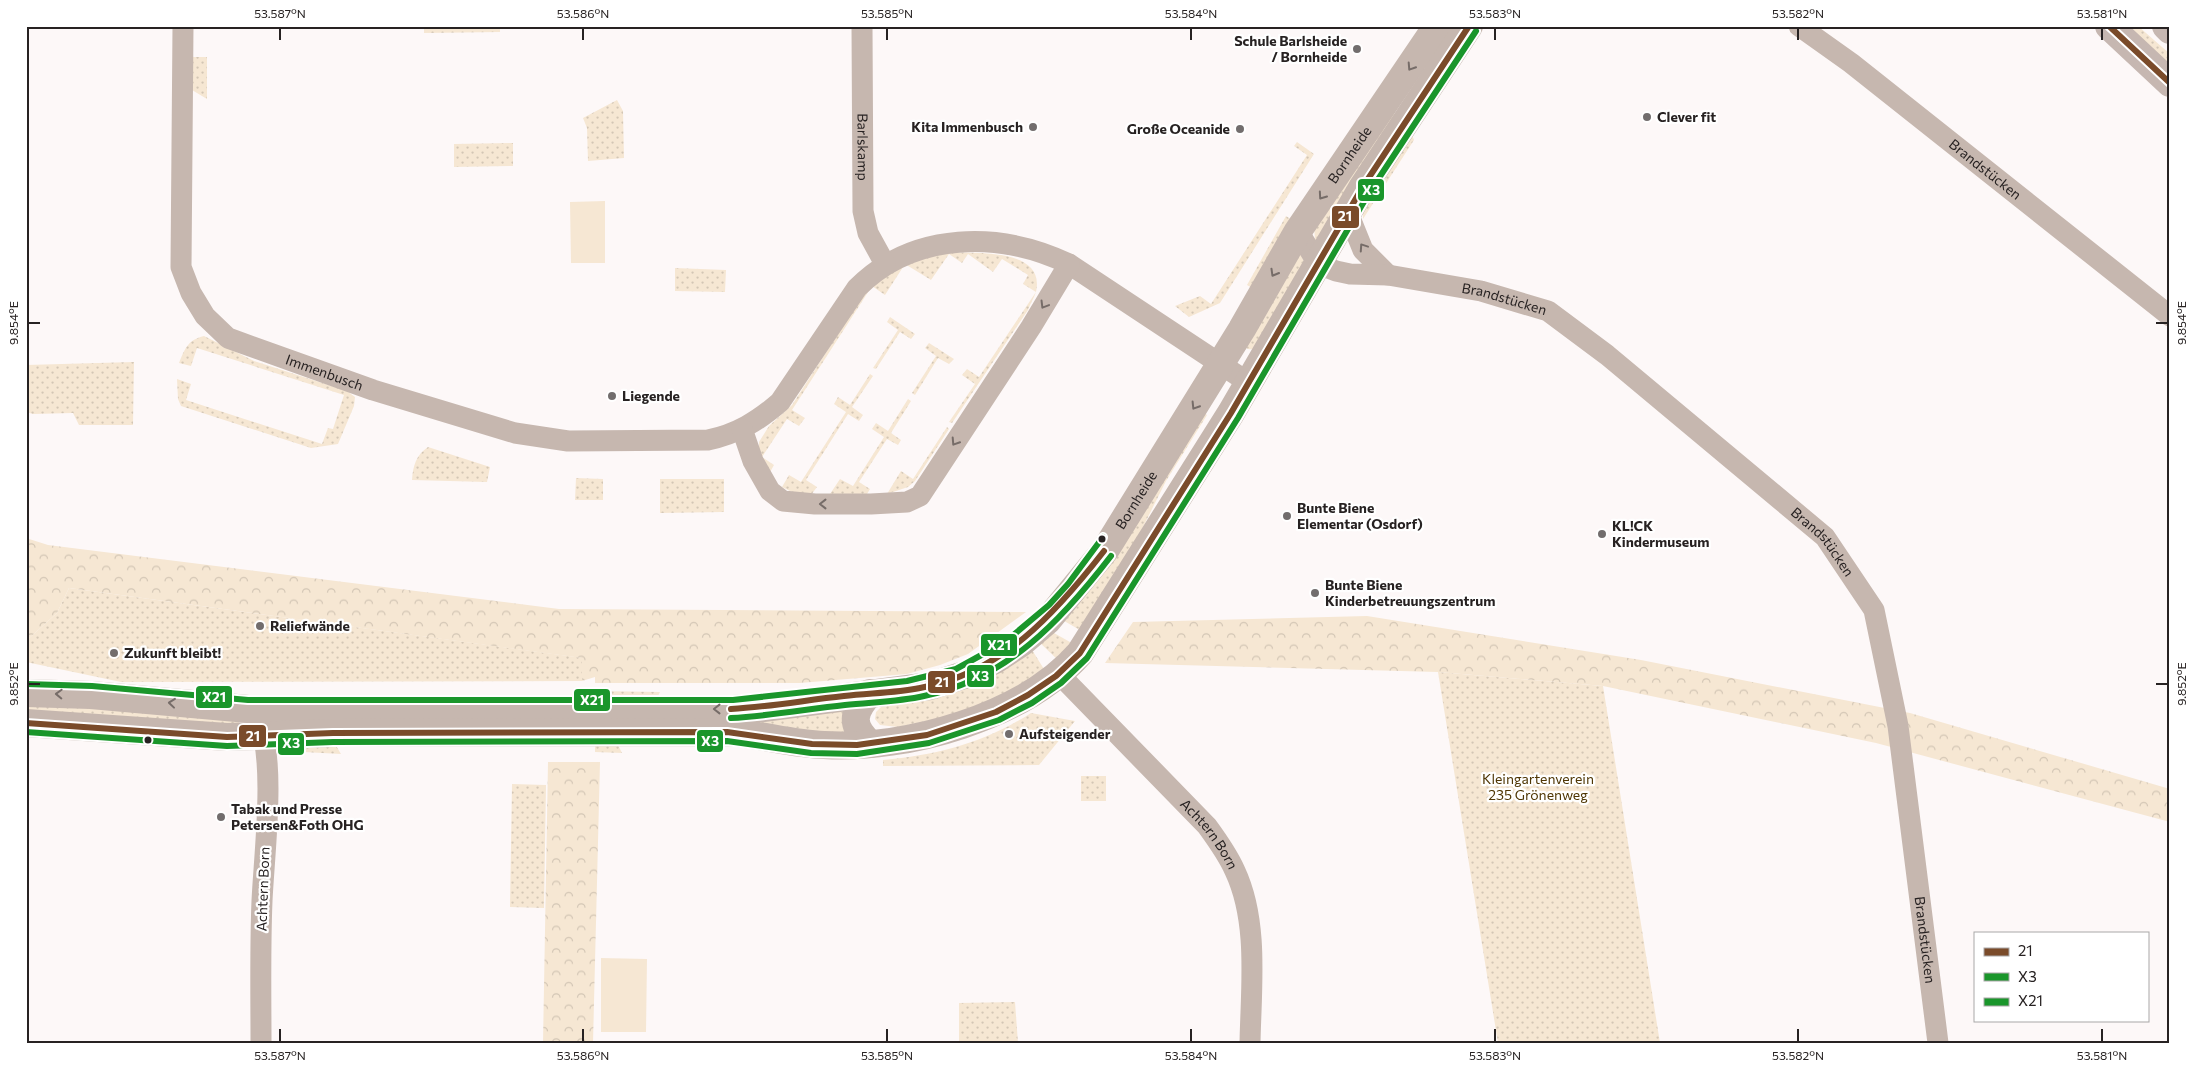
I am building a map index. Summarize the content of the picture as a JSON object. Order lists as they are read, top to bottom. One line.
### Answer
{"streets":{"street":["Barlskamp","Bornheide","Brandstücken","Immenbusch","Achtern Born"]},"crossings":[["Barlskamp","Immenbusch"],["Bornheide","Brandstücken"],["Bornheide","Immenbusch"],["Bornheide","Achtern Born"]],"one_way":["Bornheide"],"parks":["Kleingartenverein 235 Grönenweg"],"places":["Schule Barlsheide / Bornheide","Clever fit","Kita Immenbusch","Große Oceanide","Liegende","Bunte Biene Elementar (Osdorf)","KL!CK Kindermuseum","Bunte Biene Kinderbetreuungszentrum","Reliefwände","Zukunft bleibt!","Aufsteigender","Tabak und Presse Petersen&Foth OHG"],"lines":["transit line 21","transit line X3","transit line X21"],"legend":["21","X3","X21"],"coordinates":["53.587°N","53.586°N","53.585°N","53.584°N","53.583°N","53.582°N","53.581°N","9.854°E","9.852°E"]}
